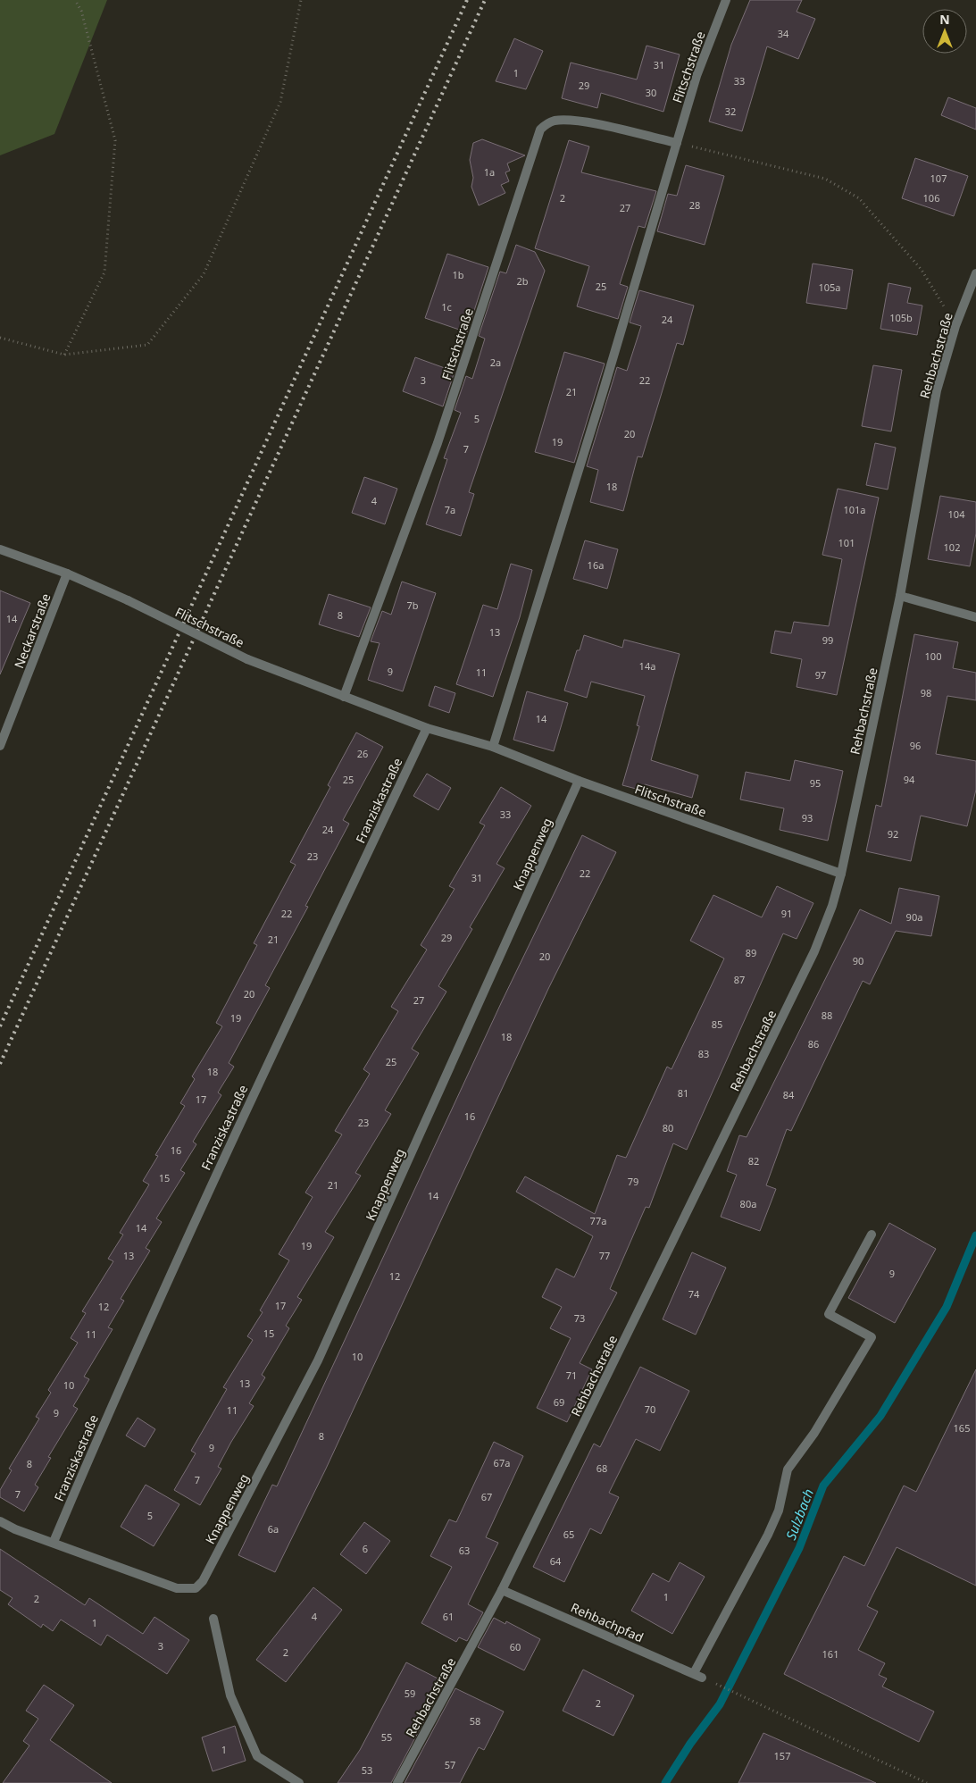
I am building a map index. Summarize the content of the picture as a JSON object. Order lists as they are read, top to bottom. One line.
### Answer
{"streets":{"street":["Flitschstraße","Rehbachstraße","Neckarstraße","Franziskastraße","Knappenweg","Rehbachpfad"]},"crossings":[["Flitschstraße","Rehbachstraße"],["Flitschstraße","Neckarstraße"],["Flitschstraße","Franziskastraße"],["Flitschstraße","Knappenweg"],["Rehbachstraße","Rehbachpfad"],["Franziskastraße","Knappenweg"]],"water":["Sulzbach"],"house_numbers":["34","31","1","33","29","30","32","1a","107","2","106","28","27","1b","2b","25","105a","1c","105b","24","2a","3","22","21","5","20","19","7","18","4","7a","101a","104","101","102","16a","7b","8","14","13","99","100","14a","9","11","97","98","14","96","26","25","94","95","33","93","24","92","23","22","31","22","91","90a","29","21","89","20","90","87","20","27","88","19","85","18","86","83","25","18","81","84","17","16","23","80","16","82","15","79","21","14","80a","77a","14","19","13","77","9","12","74","17","12","73","15","11","10","71","13","10","69","70","11","9","165","8","9","67a","8","68","7","7","67","5","6a","65","6","63","64","1","2","4","61","1","3","60","2","161","59","2","58","55","1","157","57","53"],"north":"top"}
